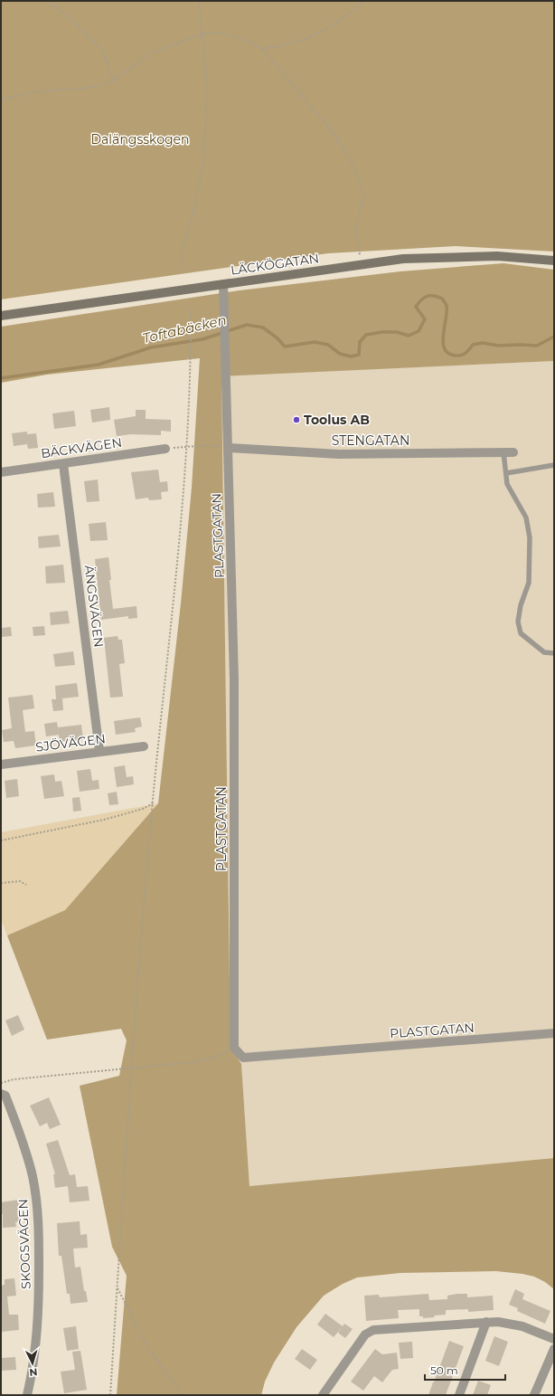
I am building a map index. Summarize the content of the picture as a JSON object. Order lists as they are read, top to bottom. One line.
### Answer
{"streets":{"main road":["LÄCKÖGATAN"],"street":["STENGATAN","BÄCKVÄGEN","PLASTGATAN","ÄNGSVÄGEN","SJÖVÄGEN","SKOGSVÄGEN"]},"crossings":[["LÄCKÖGATAN","PLASTGATAN"],["STENGATAN","PLASTGATAN"],["BÄCKVÄGEN","ÄNGSVÄGEN"],["ÄNGSVÄGEN","SJÖVÄGEN"]],"water":["Toftabäcken"],"parks":["Dalängsskogen"],"places":["Toolus AB"],"scale_bar":"50 m","north":"bottom"}
